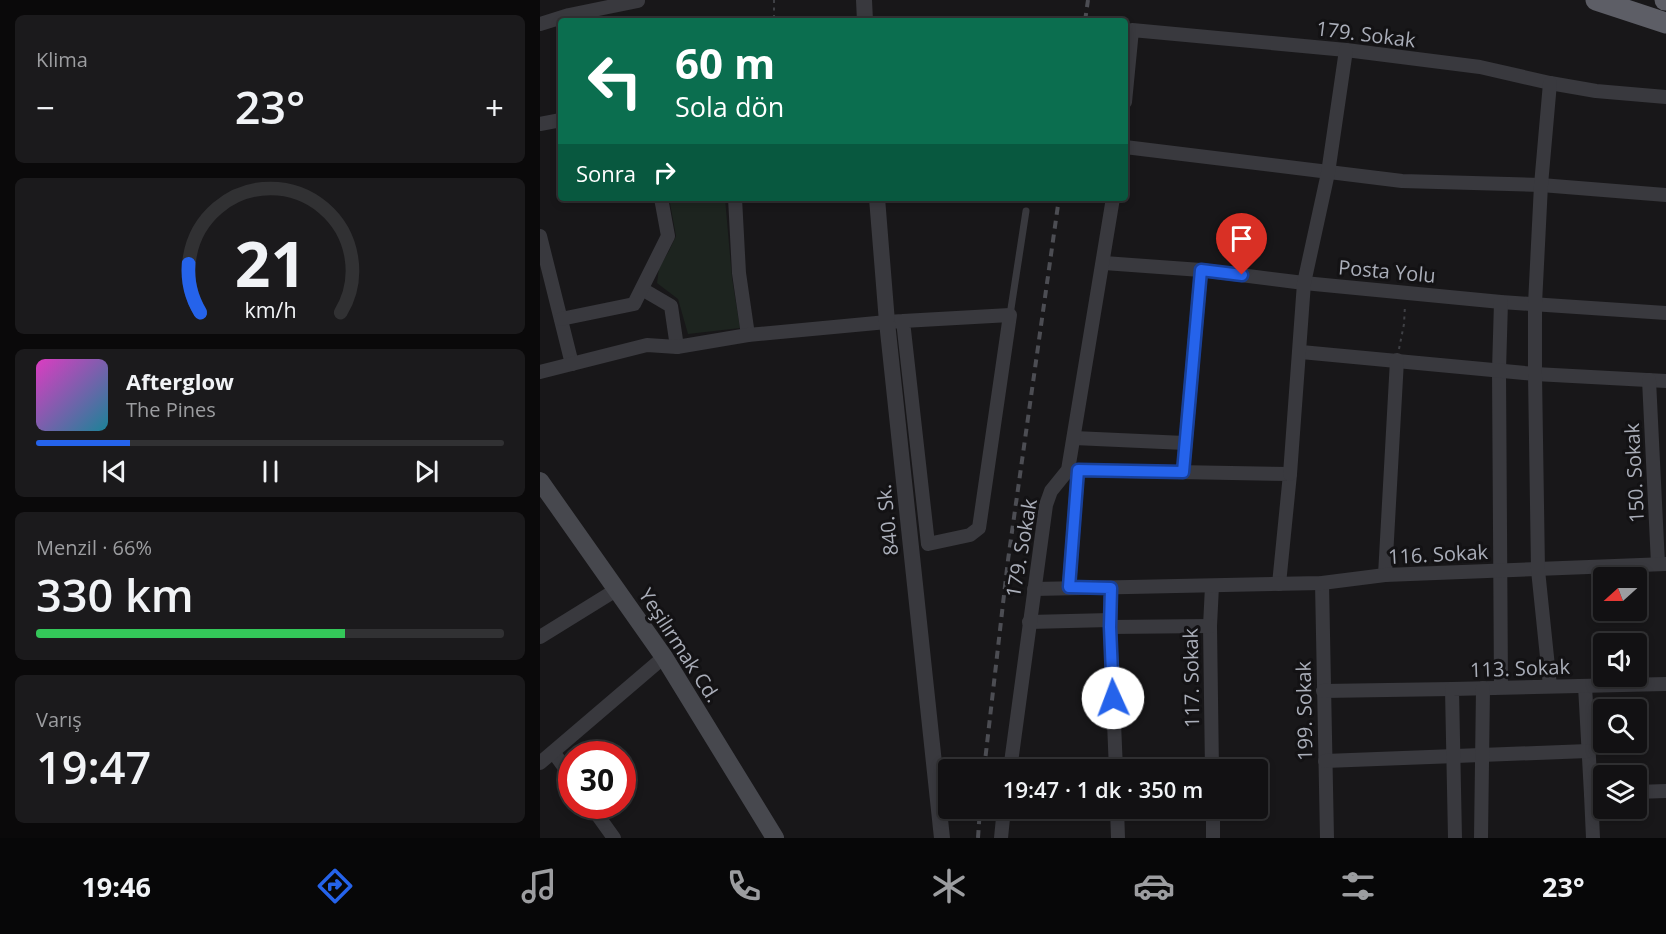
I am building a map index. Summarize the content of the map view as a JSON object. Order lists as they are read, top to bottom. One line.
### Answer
{"streets":{"main road":["Yeşilırmak Cd."],"street":["179. Sokak","Posta Yolu","150. Sokak","840. Sk.","116. Sokak","113. Sokak","117. Sokak","199. Sokak"]},"crossings":[["179. Sokak","Posta Yolu"],["179. Sokak","116. Sokak"],["150. Sokak","116. Sokak"],["116. Sokak","117. Sokak"],["116. Sokak","199. Sokak"]],"north":"left","page":{"tile":["Klima",["Menzil · 66%","330 km"],["Varış","19:47"]],"turn":["60 m","Sola dön"],"heat":["−","23°","+"],"then":"Sonra","song":["Afterglow","The Pines"],"limit":"30","trip":"19:47 · 1 dk · 350 m","tabs":["19:46","23°"],"gauge":["21","km/h"]}}
